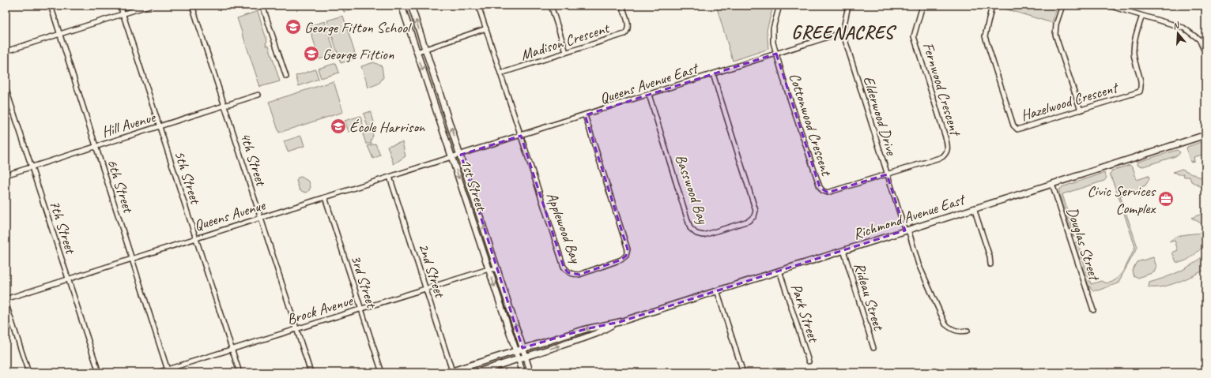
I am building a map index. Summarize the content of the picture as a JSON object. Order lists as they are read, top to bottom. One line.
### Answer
{"streets":{"main road":["1st Street","Richmond Avenue East"],"street":["Madison Crescent","Queens Avenue East","Fernwood Crescent","Hazelwood Crescent","Elderwood Drive","Hill Avenue","Cottonwood Crescent","4th Street","5th Street","6th Street","Basswood Bay","Queens Avenue","7th Street","Applewood Bay","Douglas Street","2nd Street","3rd Street","Rideau Street","Brock Avenue","Park Street"]},"crossings":[["Madison Crescent","Applewood Bay"],["Queens Avenue East","Elderwood Drive"],["Queens Avenue East","Cottonwood Crescent"],["Queens Avenue East","1st Street"],["Queens Avenue East","Basswood Bay"],["Queens Avenue East","Queens Avenue"],["Queens Avenue East","Applewood Bay"],["Fernwood Crescent","Elderwood Drive"],["Fernwood Crescent","Cottonwood Crescent"],["Elderwood Drive","Cottonwood Crescent"],["Elderwood Drive","Richmond Avenue East"],["Hill Avenue","4th Street"],["Hill Avenue","5th Street"],["Hill Avenue","6th Street"],["Hill Avenue","7th Street"],["4th Street","Queens Avenue"],["4th Street","Brock Avenue"],["5th Street","Queens Avenue"],["5th Street","Brock Avenue"],["1st Street","Queens Avenue"],["1st Street","Richmond Avenue East"],["1st Street","Brock Avenue"],["6th Street","Queens Avenue"],["6th Street","Brock Avenue"],["Queens Avenue","7th Street"],["Queens Avenue","2nd Street"],["Queens Avenue","3rd Street"],["Richmond Avenue East","Douglas Street"],["Richmond Avenue East","2nd Street"],["Richmond Avenue East","Rideau Street"],["Richmond Avenue East","Park Street"],["2nd Street","Brock Avenue"],["3rd Street","Brock Avenue"]],"districts":["GREENACRES"],"places":{"school or university":["George Fitton School","George Fittion","École Harrison"],"office":["Civic Services Complex"]},"north":"top"}
